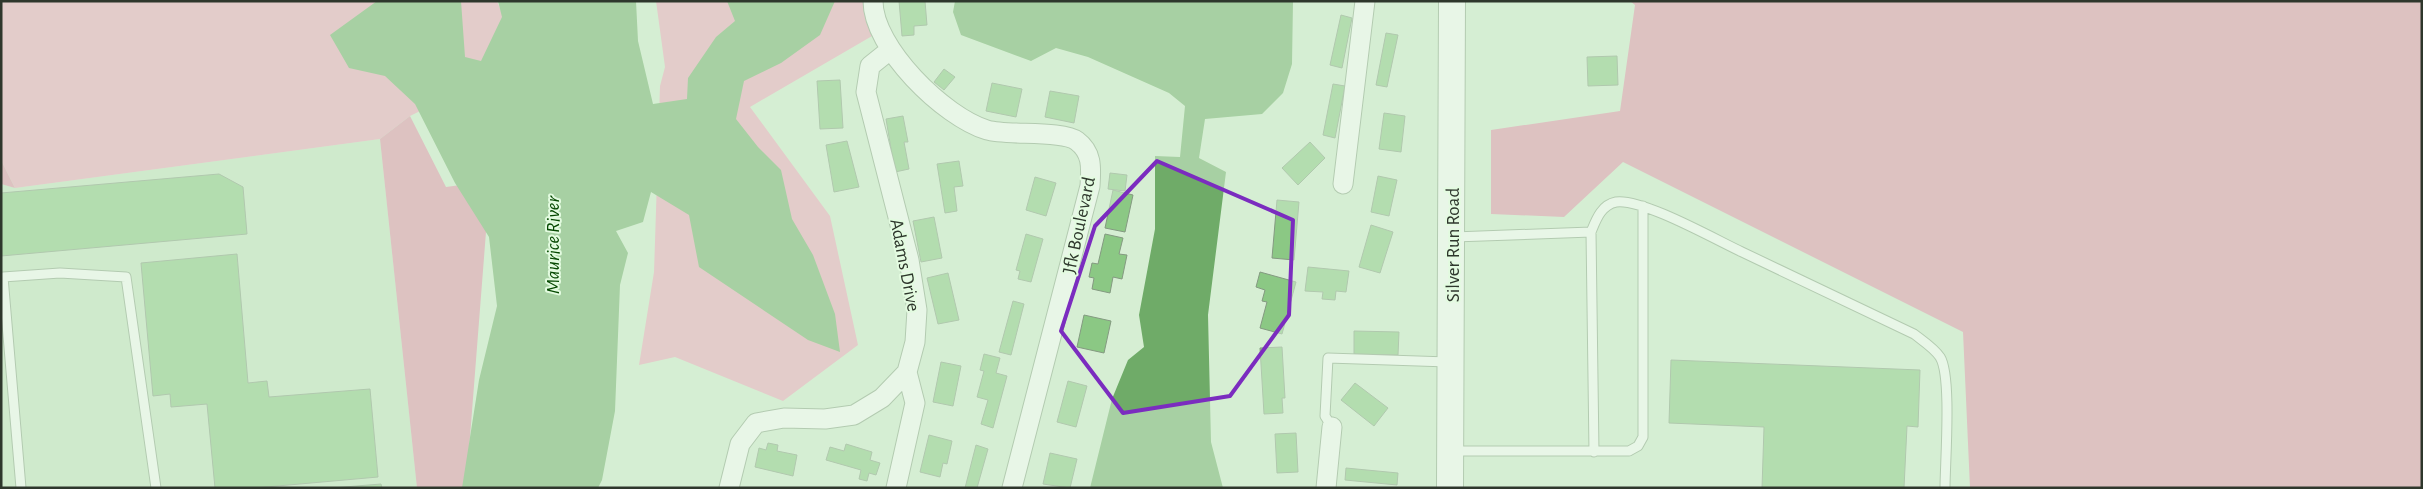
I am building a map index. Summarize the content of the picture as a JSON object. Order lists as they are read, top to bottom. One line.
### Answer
{"streets":{"main road":["Silver Run Road"],"street":["Jfk Boulevard","Adams Drive"]},"crossings":[["Jfk Boulevard","Adams Drive"]],"water":["Maurice River"]}
